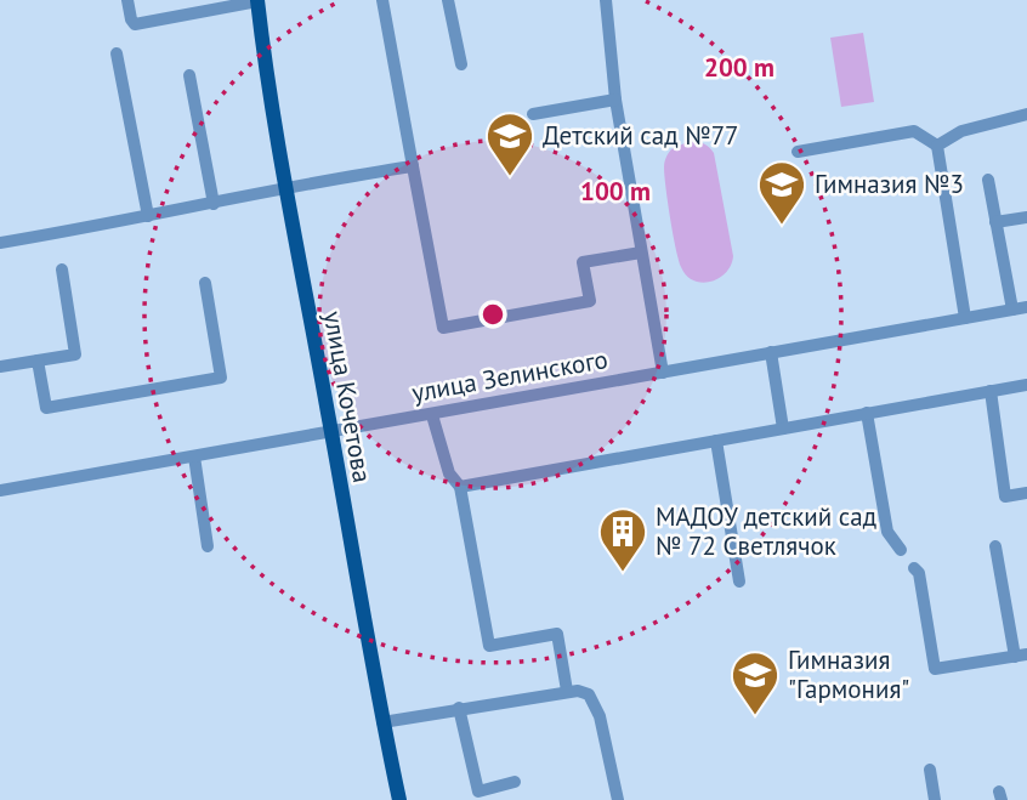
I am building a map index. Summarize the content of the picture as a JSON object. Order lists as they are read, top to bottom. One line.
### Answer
{"streets":{"main road":["улица Кочетова"],"street":["улица Зелинского"]},"crossings":[["улица Зелинского","улица Кочетова"]],"places":{"school or university":["Детский сад №77","Гимназия №3","Гимназия \"Гармония\""],"building":["МАДОУ детский сад № 72 Светлячок"]},"rings":["200 m","100 m"]}
